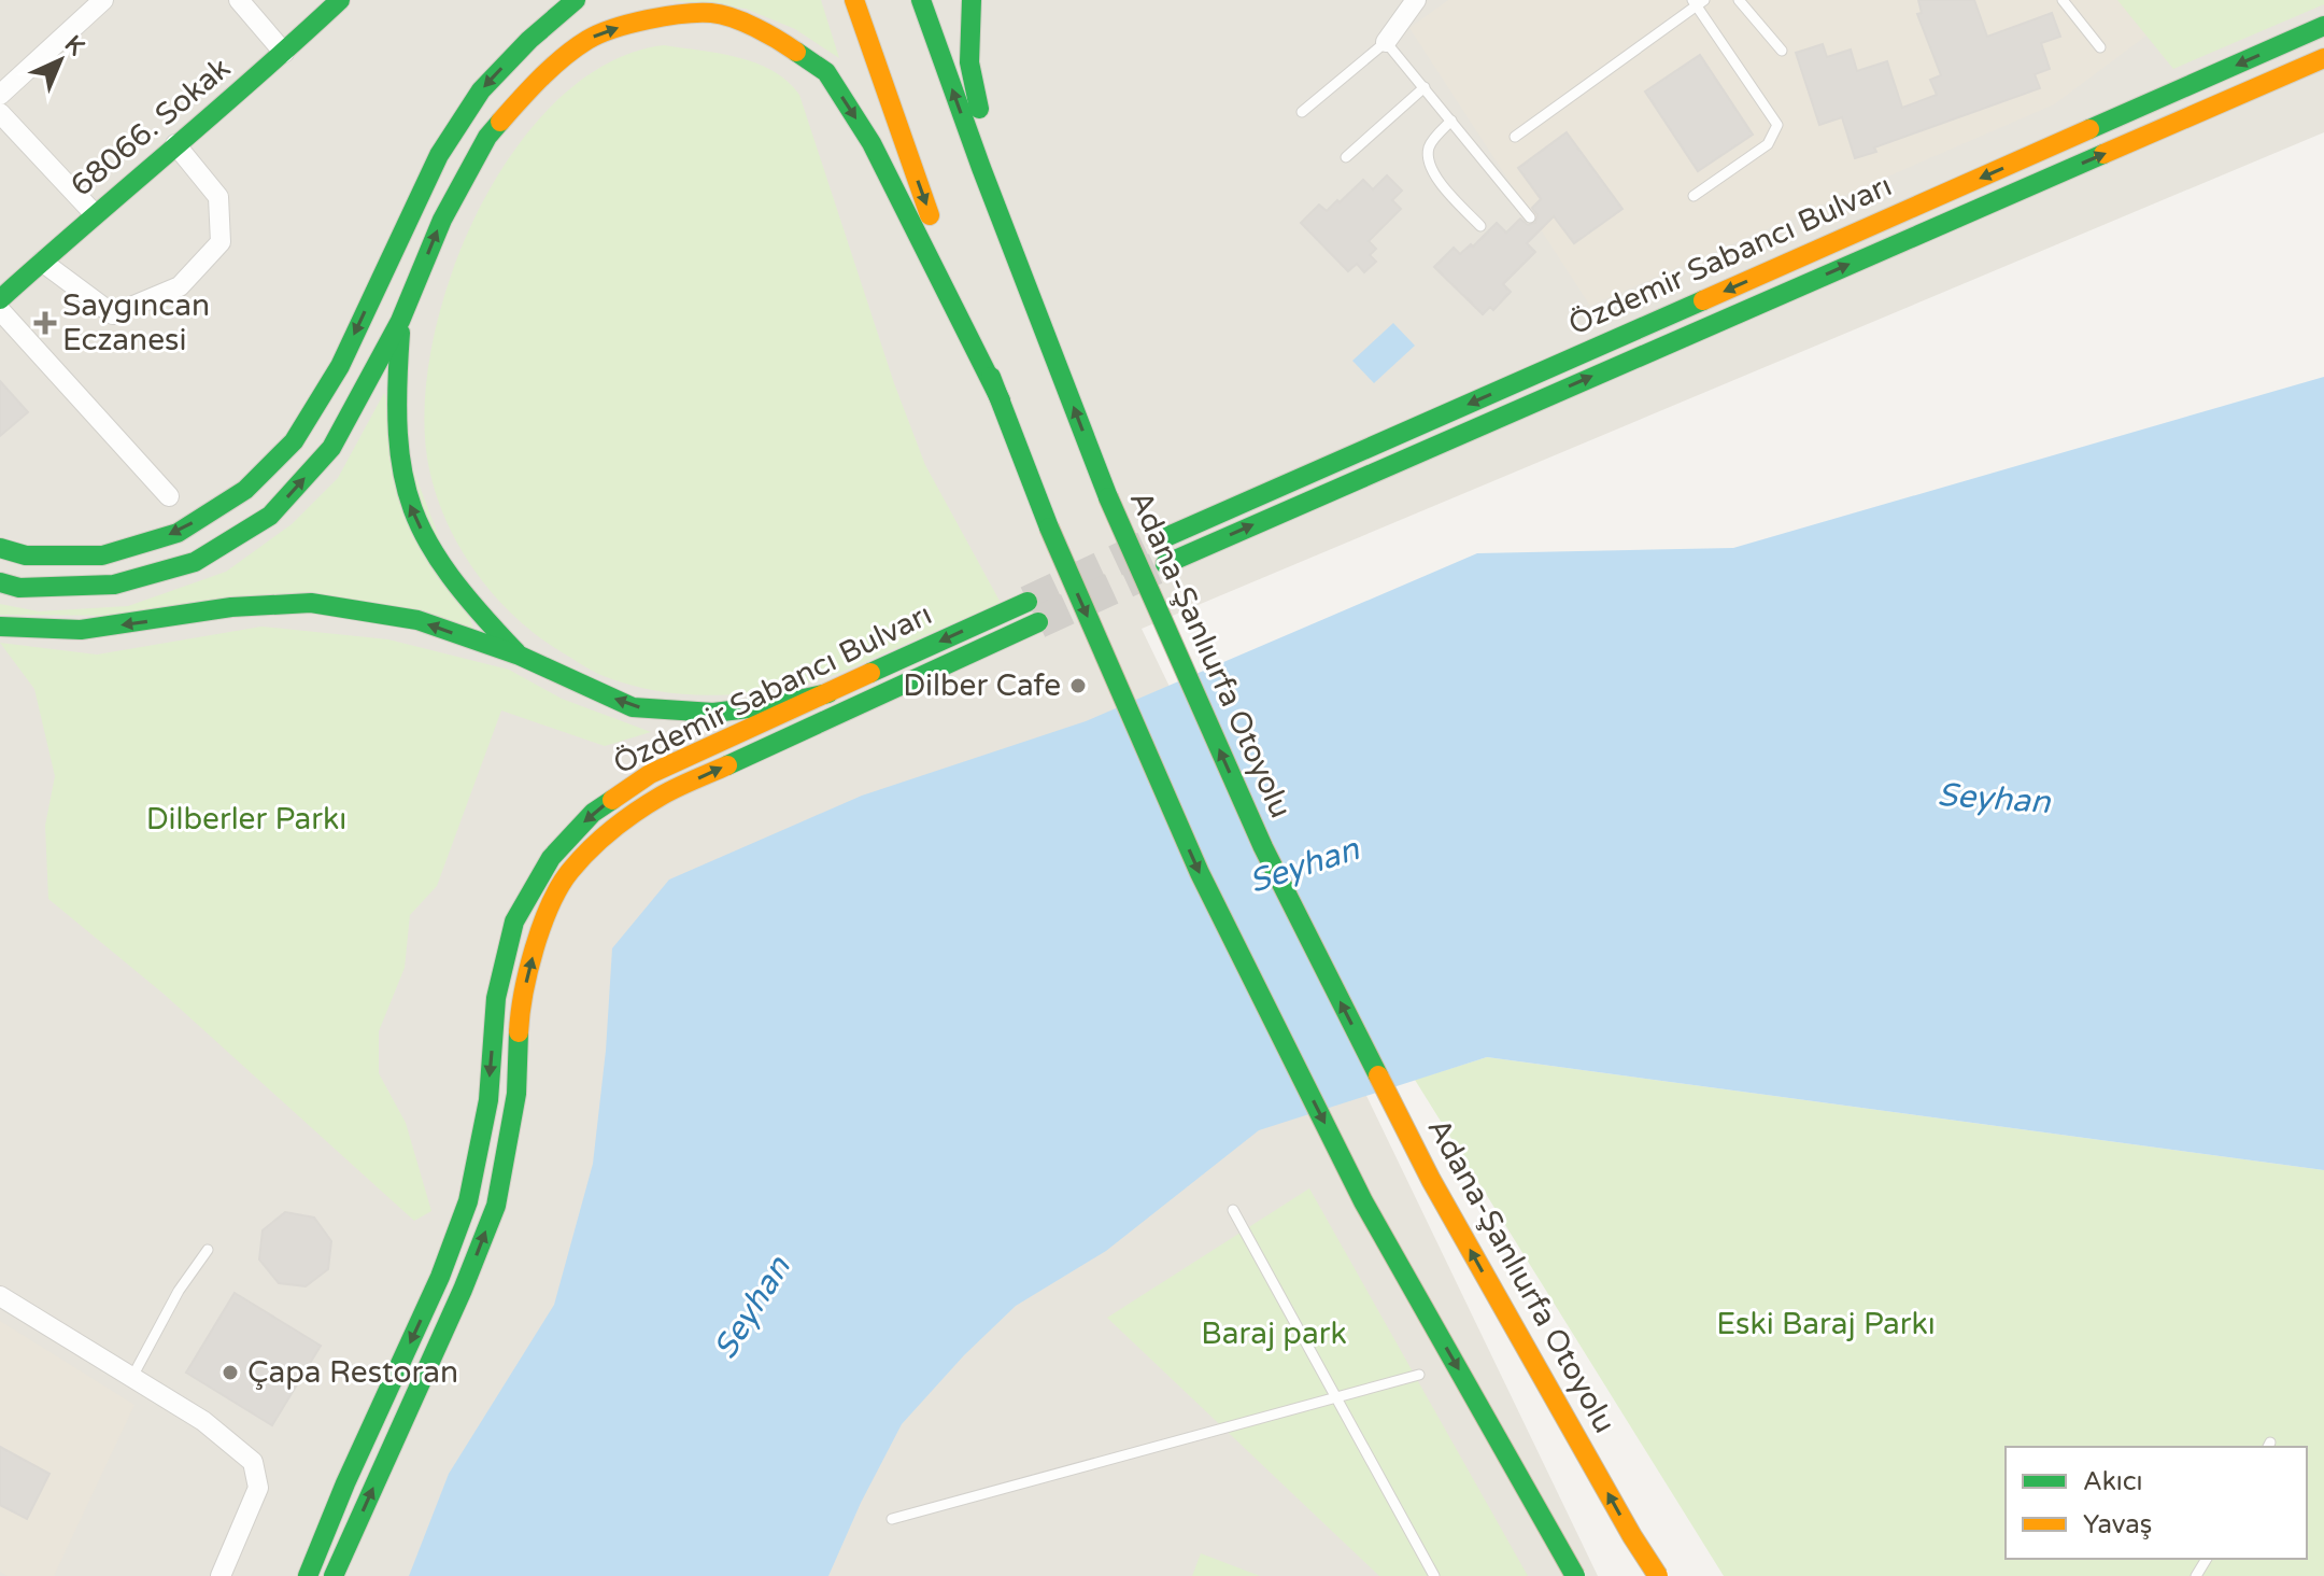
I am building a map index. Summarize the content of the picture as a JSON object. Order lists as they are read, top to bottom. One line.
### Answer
{"streets":{"main road":["68066. Sokak","Özdemir Sabancı Bulvarı","Adana-Şanlıurfa Otoyolu"]},"water":["Seyhan"],"parks":["Dilberler Parkı","Eski Baraj Parkı","Baraj park"],"places":{"health":["Saygıncan Eczanesi"],"other":["Dilber Cafe","Çapa Restoran"]},"legend":["Akıcı","Yavaş"],"north":"top right"}
